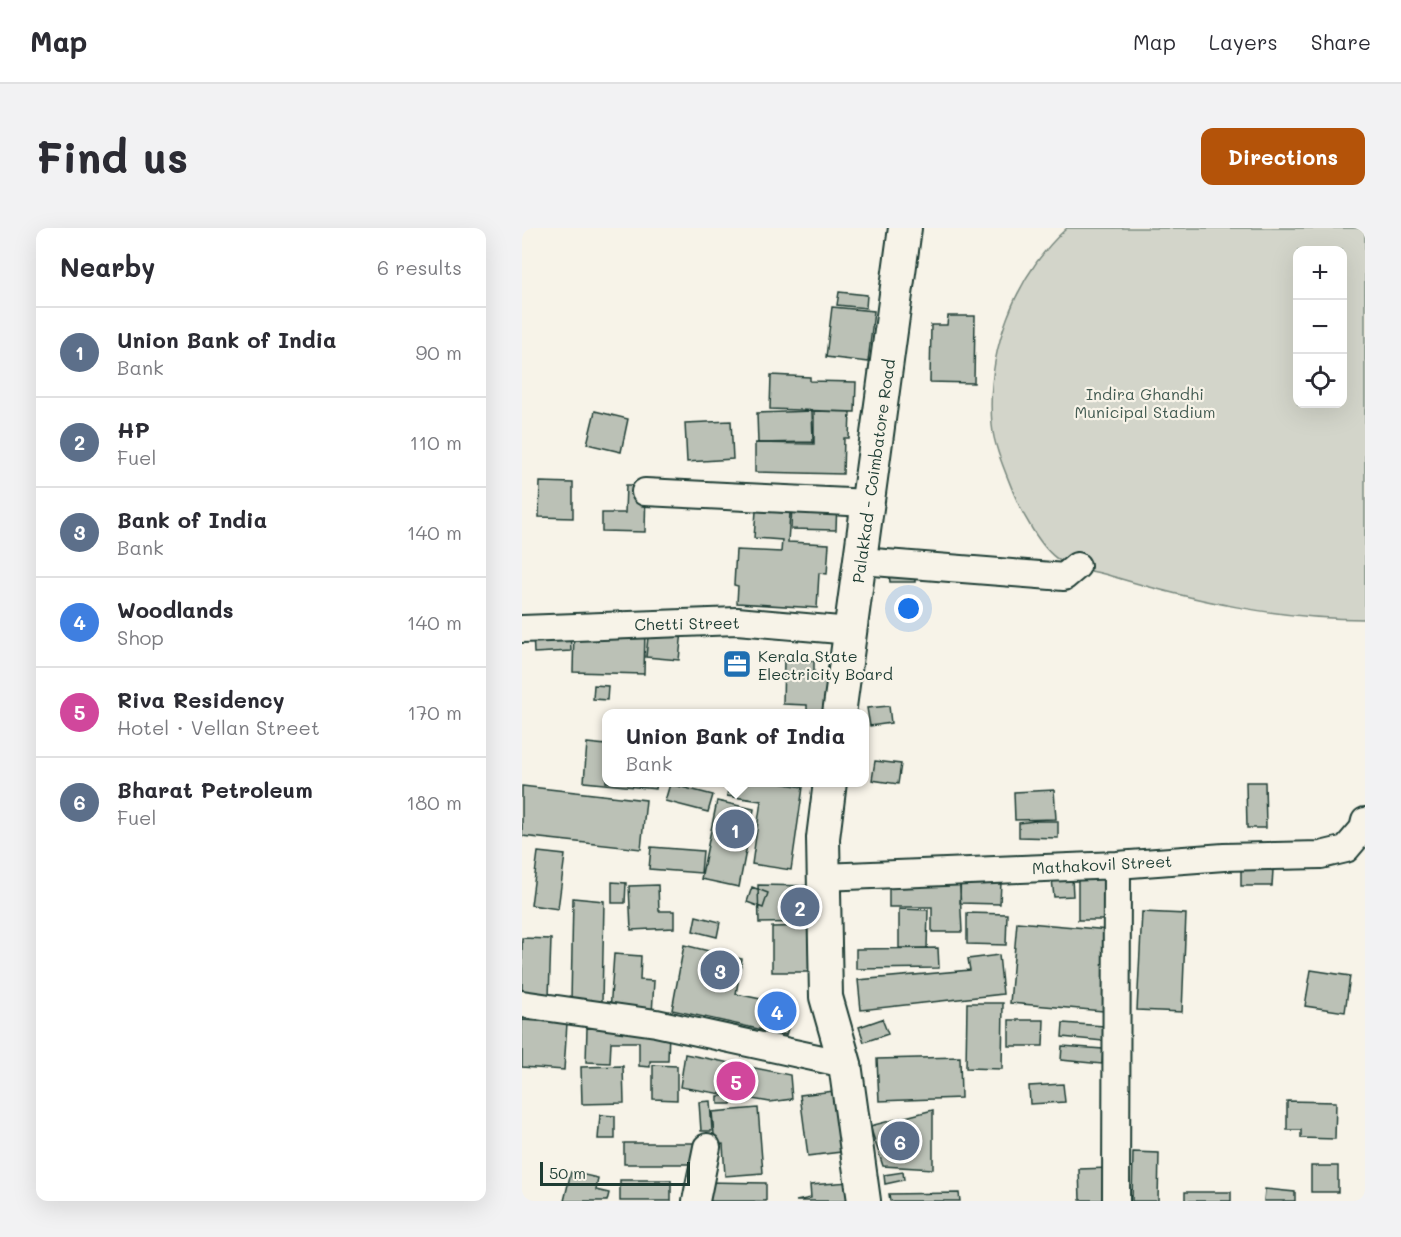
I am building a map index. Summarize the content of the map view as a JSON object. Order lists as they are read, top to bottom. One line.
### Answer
{"streets":{"main road":["Palakkad - Coimbatore Road"],"street":["Chetti Street","Mathakovil Street"]},"crossings":[["Palakkad - Coimbatore Road","Chetti Street"]],"parks":["Indira Ghandhi Municipal Stadium"],"places":{"office":["Kerala State Electricity Board"]},"scale_bar":"50 m","page":{"header":"Map","nav":["Map","Layers","Share"],"buttons":"Directions","title":"Find us","heading":["Nearby","6 results"],"map_buttons":["+","−"],"list":[{"mark":"1","name":"Union Bank of India","note":"Bank","value":"90 m"},{"mark":"2","name":"HP","note":"Fuel","value":"110 m"},{"mark":"3","name":"Bank of India","note":"Bank","value":"140 m"},{"mark":"4","name":"Woodlands","note":"Shop","value":"140 m"},{"mark":"5","name":"Riva Residency","note":"Hotel · Vellan Street","value":"170 m"},{"mark":"6","name":"Bharat Petroleum","note":"Fuel","value":"180 m"}],"popup":["Union Bank of India","Bank"],"pins":["1","2","3","4","5","6"],"scale":"50 m"}}
